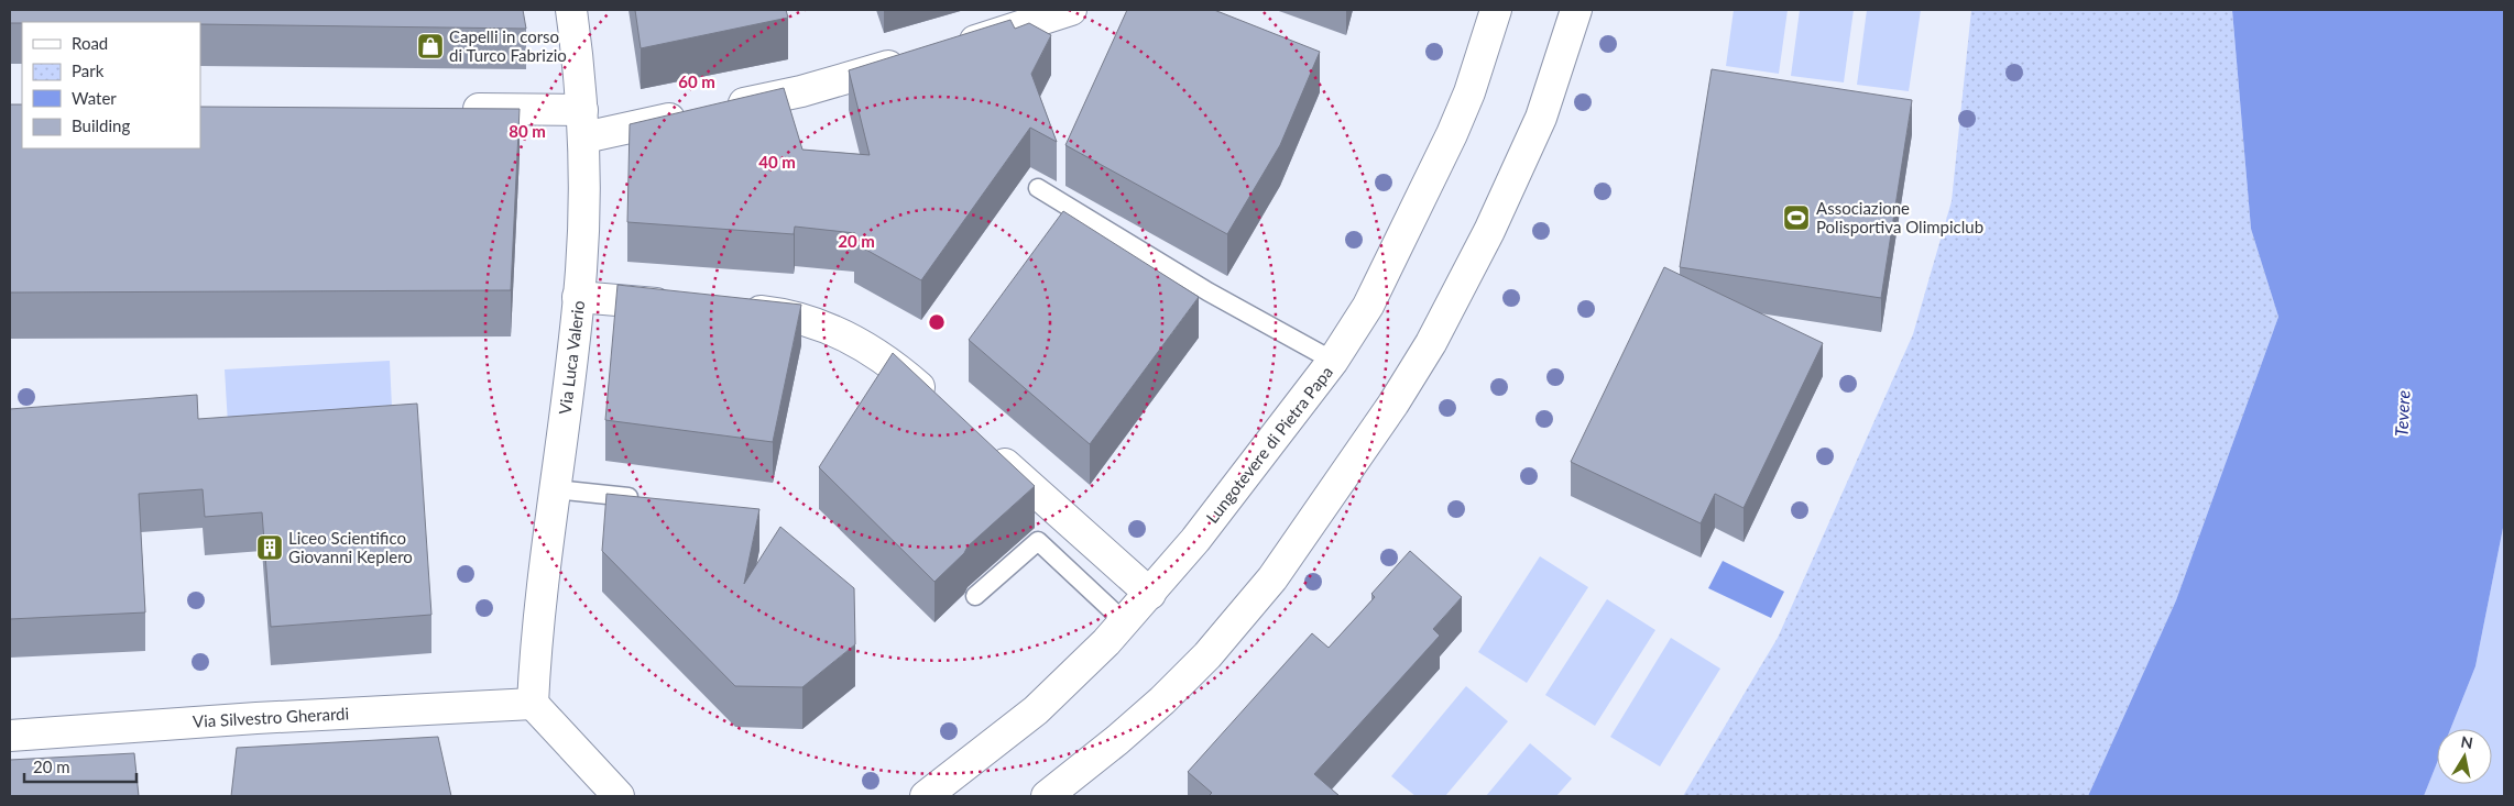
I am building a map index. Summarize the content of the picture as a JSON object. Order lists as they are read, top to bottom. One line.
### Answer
{"streets":{"street":["Via Luca Valerio","Lungotevere di Pietra Papa","Via Silvestro Gherardi"]},"crossings":[["Via Luca Valerio","Via Silvestro Gherardi"]],"water":["Tevere"],"places":{"shop":["Capelli in corso di Turco Fabrizio"],"sports":["Associazione Polisportiva Olimpiclub"],"building":["Liceo Scientifico Giovanni Keplero"]},"legend":["Road","Park","Water","Building"],"scale_bar":"20 m","north":"top","rings":["60 m","80 m","40 m","20 m"]}
